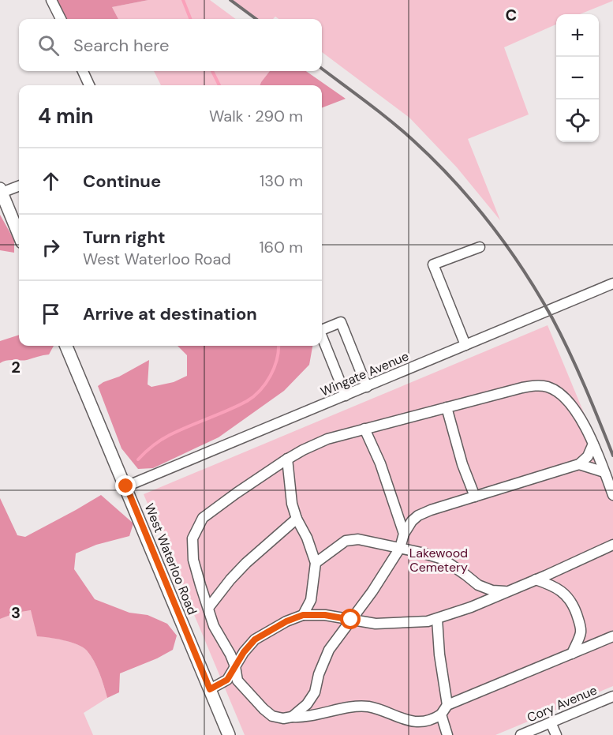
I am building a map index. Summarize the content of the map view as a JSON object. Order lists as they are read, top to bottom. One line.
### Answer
{"streets":{"main road":["West Waterloo Road"],"street":["Wingate Avenue","Cory Avenue"]},"crossings":[["Wingate Avenue","West Waterloo Road"]],"parks":["Lakewood Cemetery"],"page":{"map_buttons":["+","−"],"search":"Search here","heading":["4 min","Walk · 290 m"],"list":[["Continue","130 m"],["Turn right","West Waterloo Road","160 m"],"Arrive at destination"]},"grid":{"columns":["C"],"rows":["2","3"]}}
